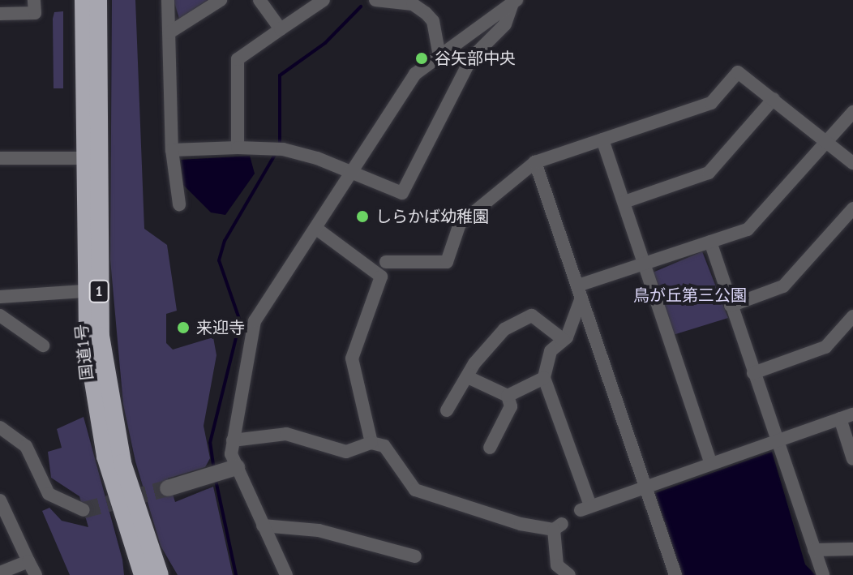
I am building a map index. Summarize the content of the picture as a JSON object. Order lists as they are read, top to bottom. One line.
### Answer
{"streets":{"highway":["1","国道1号"]},"parks":["鳥が丘第三公園"],"places":["谷矢部中央","しらかば幼稚園","来迎寺"]}
